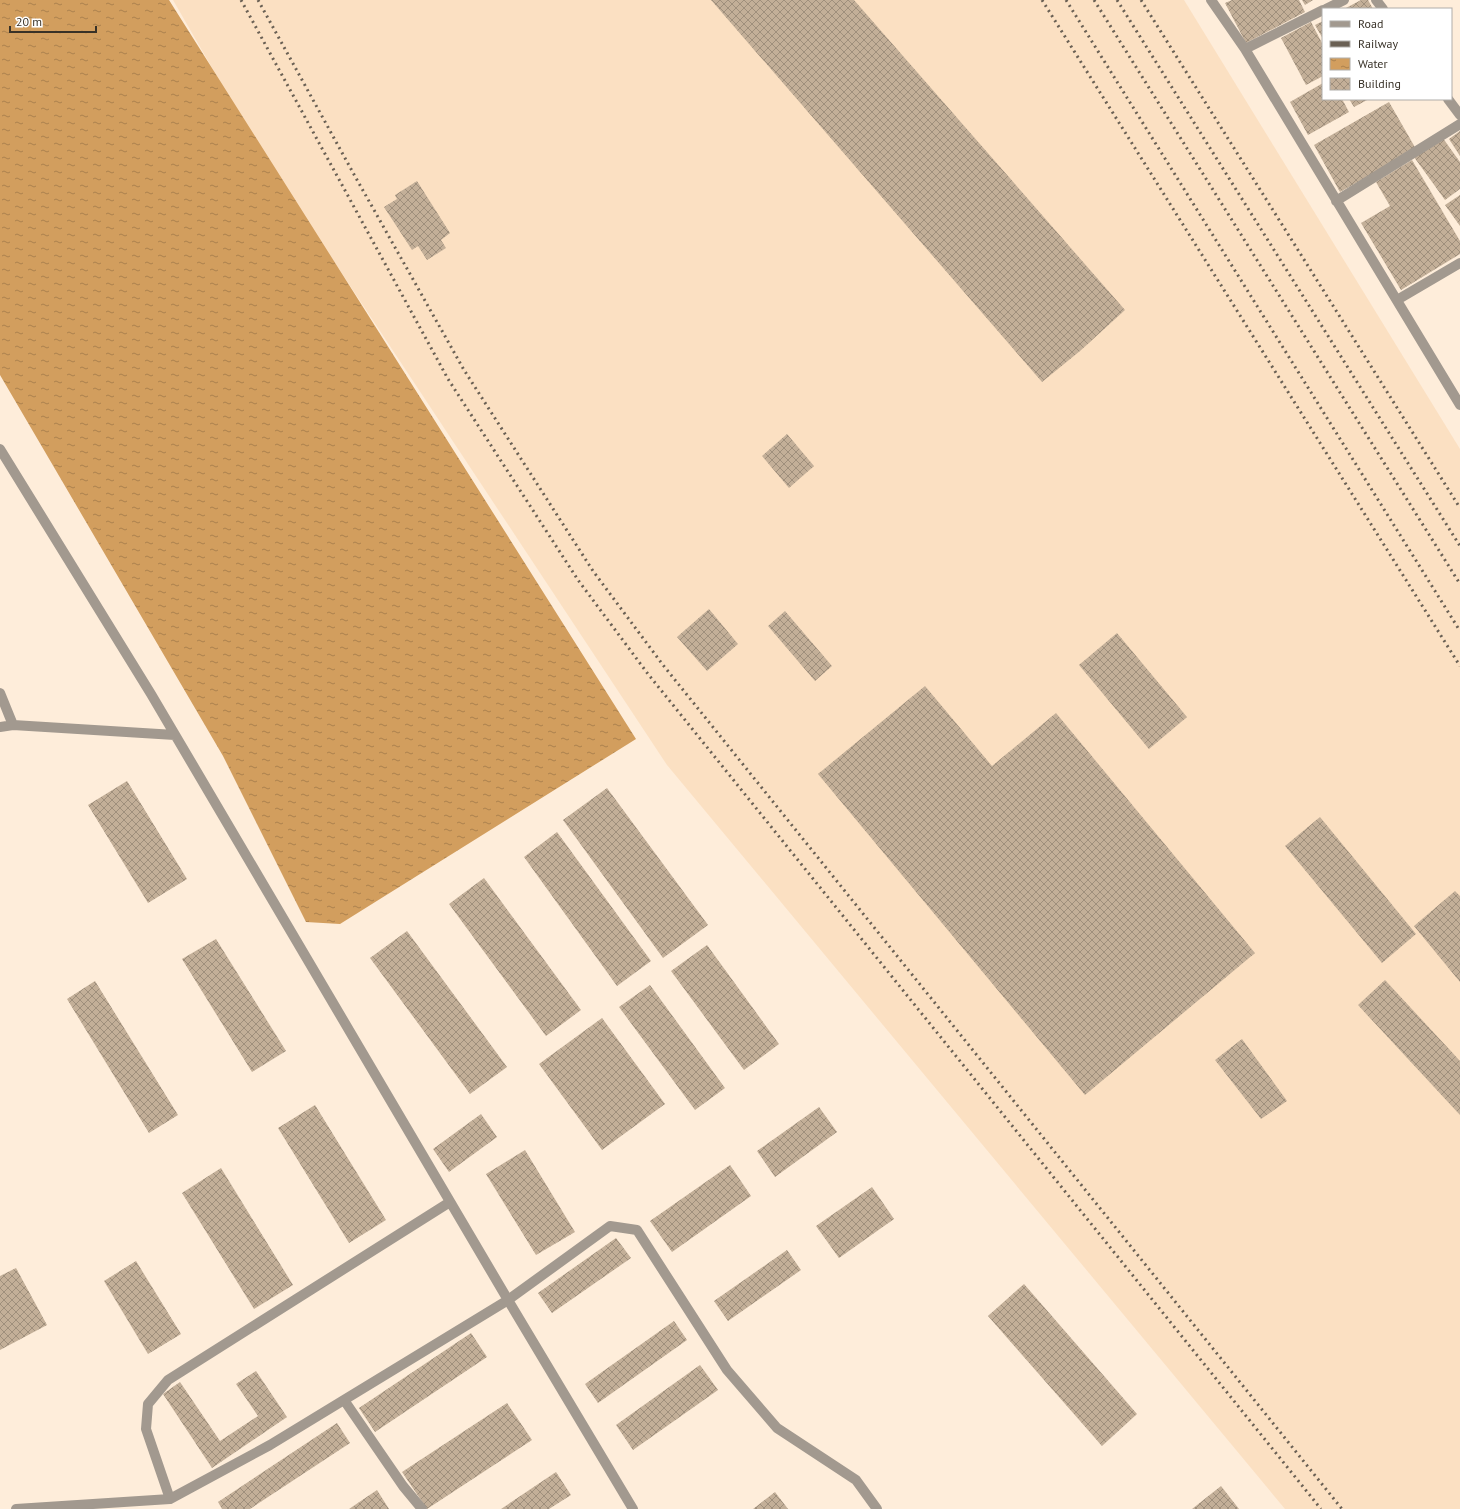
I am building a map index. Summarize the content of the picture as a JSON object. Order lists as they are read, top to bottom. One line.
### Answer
{"legend":["Road","Railway","Water","Building"],"scale_bar":"20 m"}
